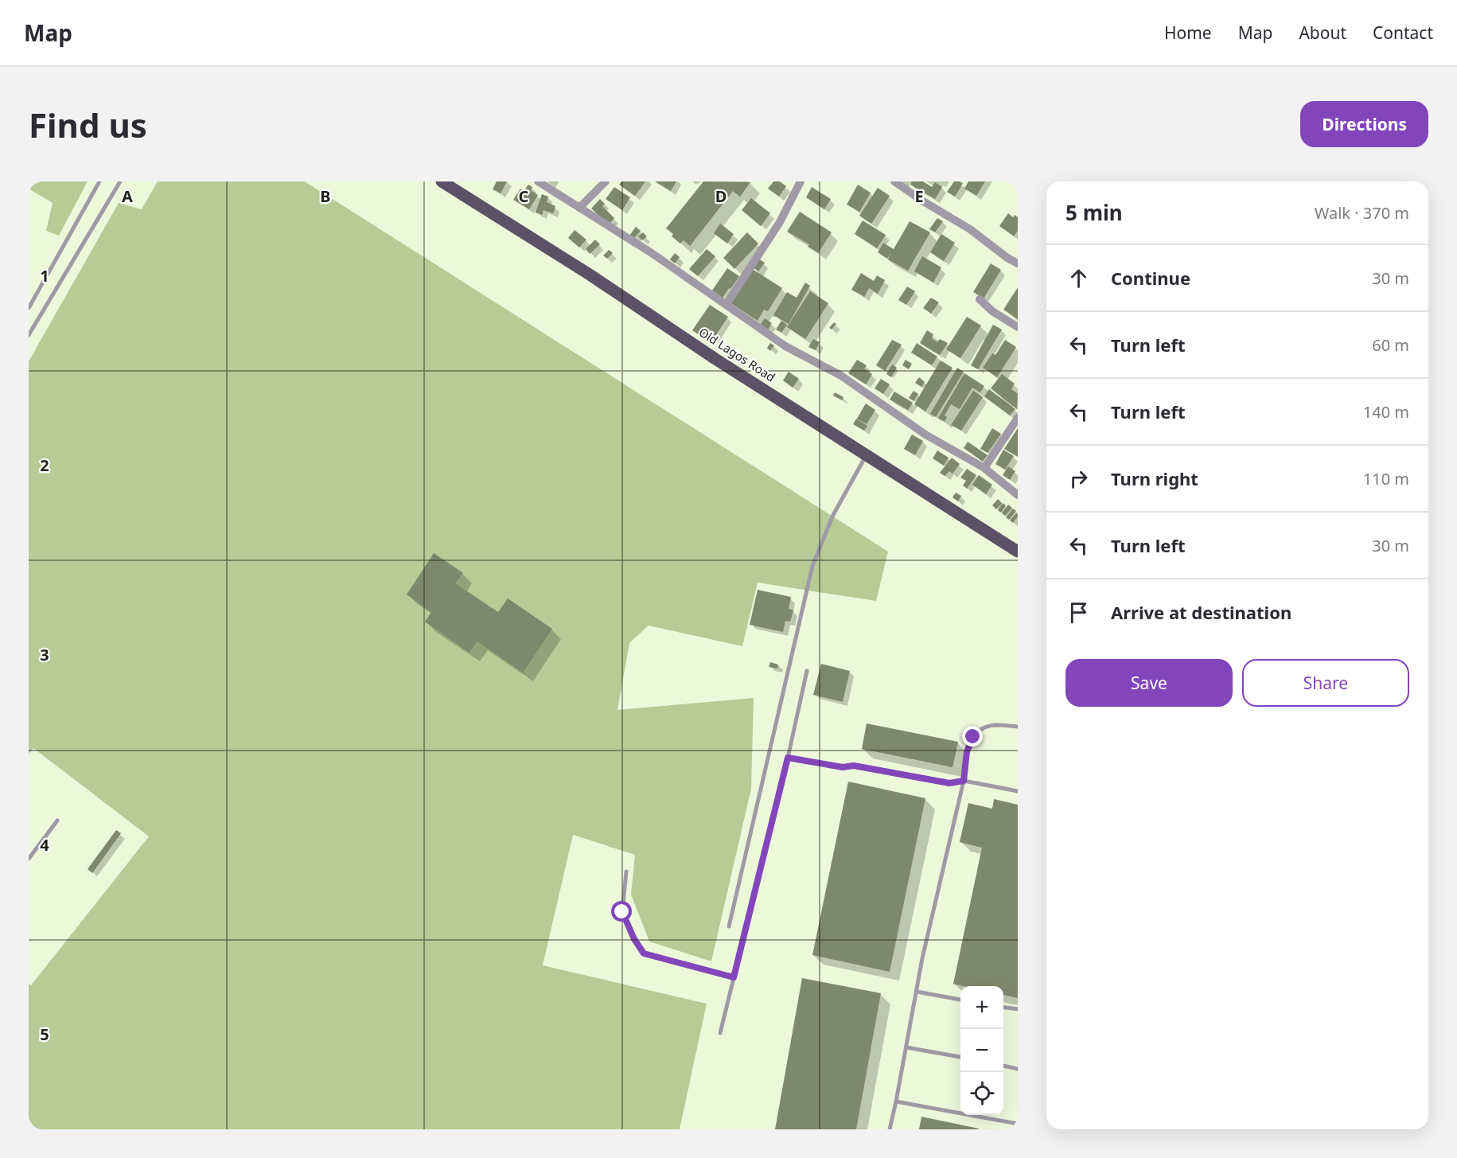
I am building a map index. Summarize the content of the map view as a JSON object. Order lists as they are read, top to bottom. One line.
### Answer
{"streets":{"main road":["Old Lagos Road"]},"page":{"header":"Map","nav":["Home","Map","About","Contact"],"buttons":["Directions",["Save","Share"]],"title":"Find us","heading":["5 min","Walk · 370 m"],"list":[["Continue","30 m"],["Turn left","60 m"],["Turn left","140 m"],["Turn right","110 m"],["Turn left","30 m"],"Arrive at destination"],"map_buttons":["+","−"]},"grid":{"columns":["A","B","C","D","E"],"rows":["1","2","3","4","5"]}}
